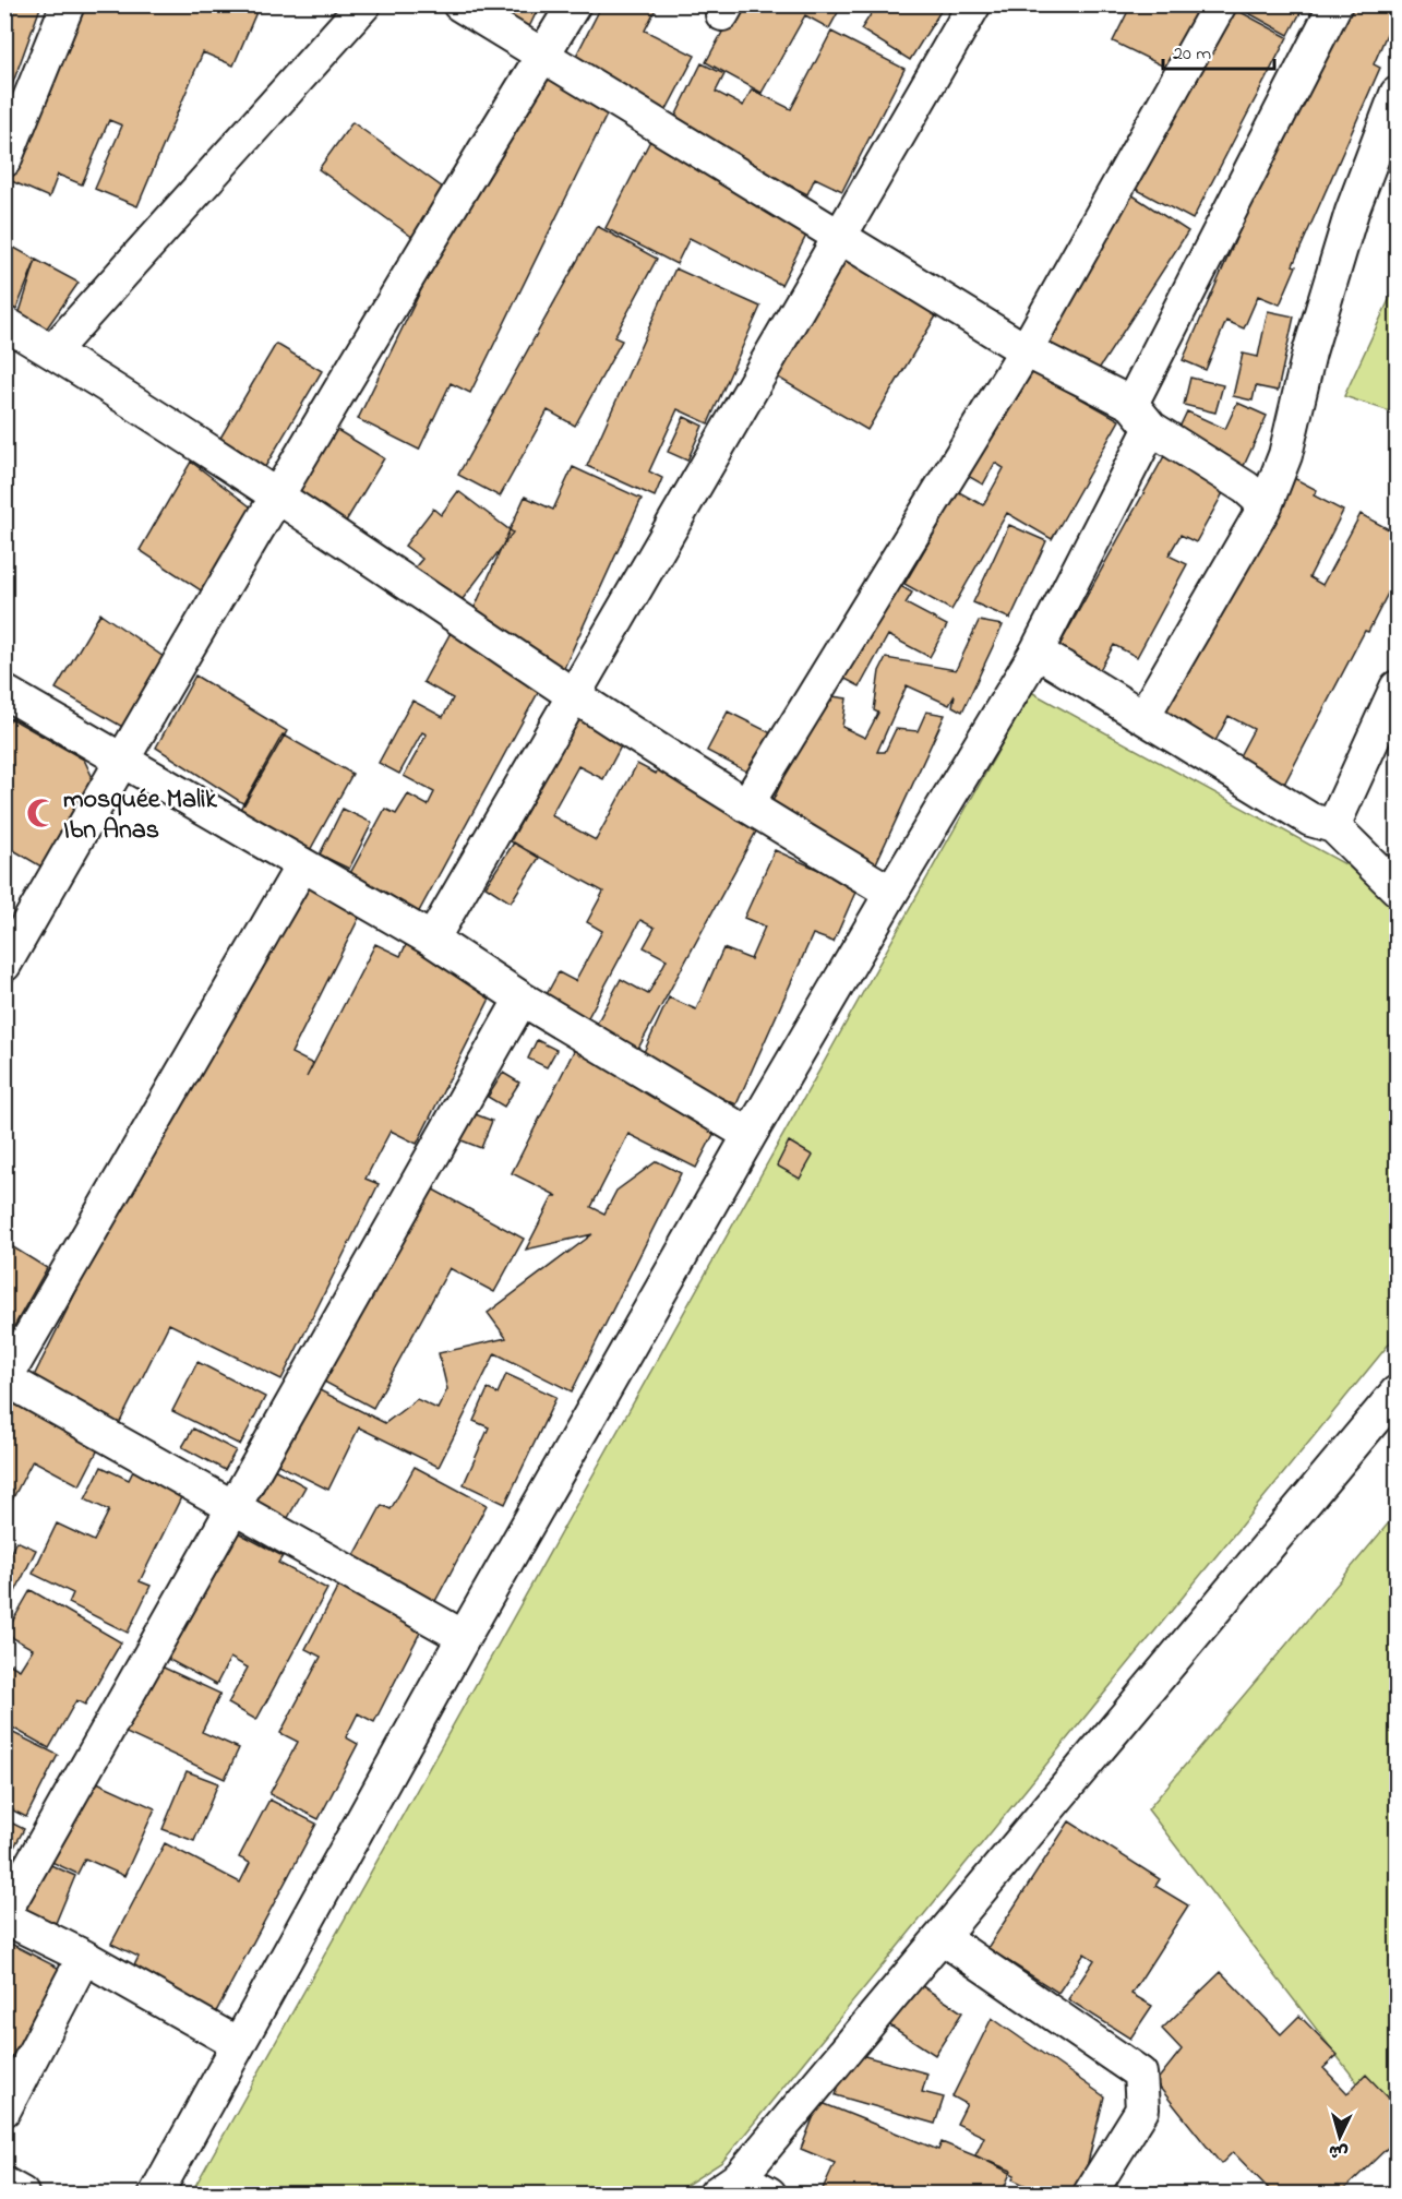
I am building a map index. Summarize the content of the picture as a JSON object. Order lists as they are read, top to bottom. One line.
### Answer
{"places":{"mosque":["mosquée Malik Ibn Anas"]},"scale_bar":"20 m","north":"bottom"}
